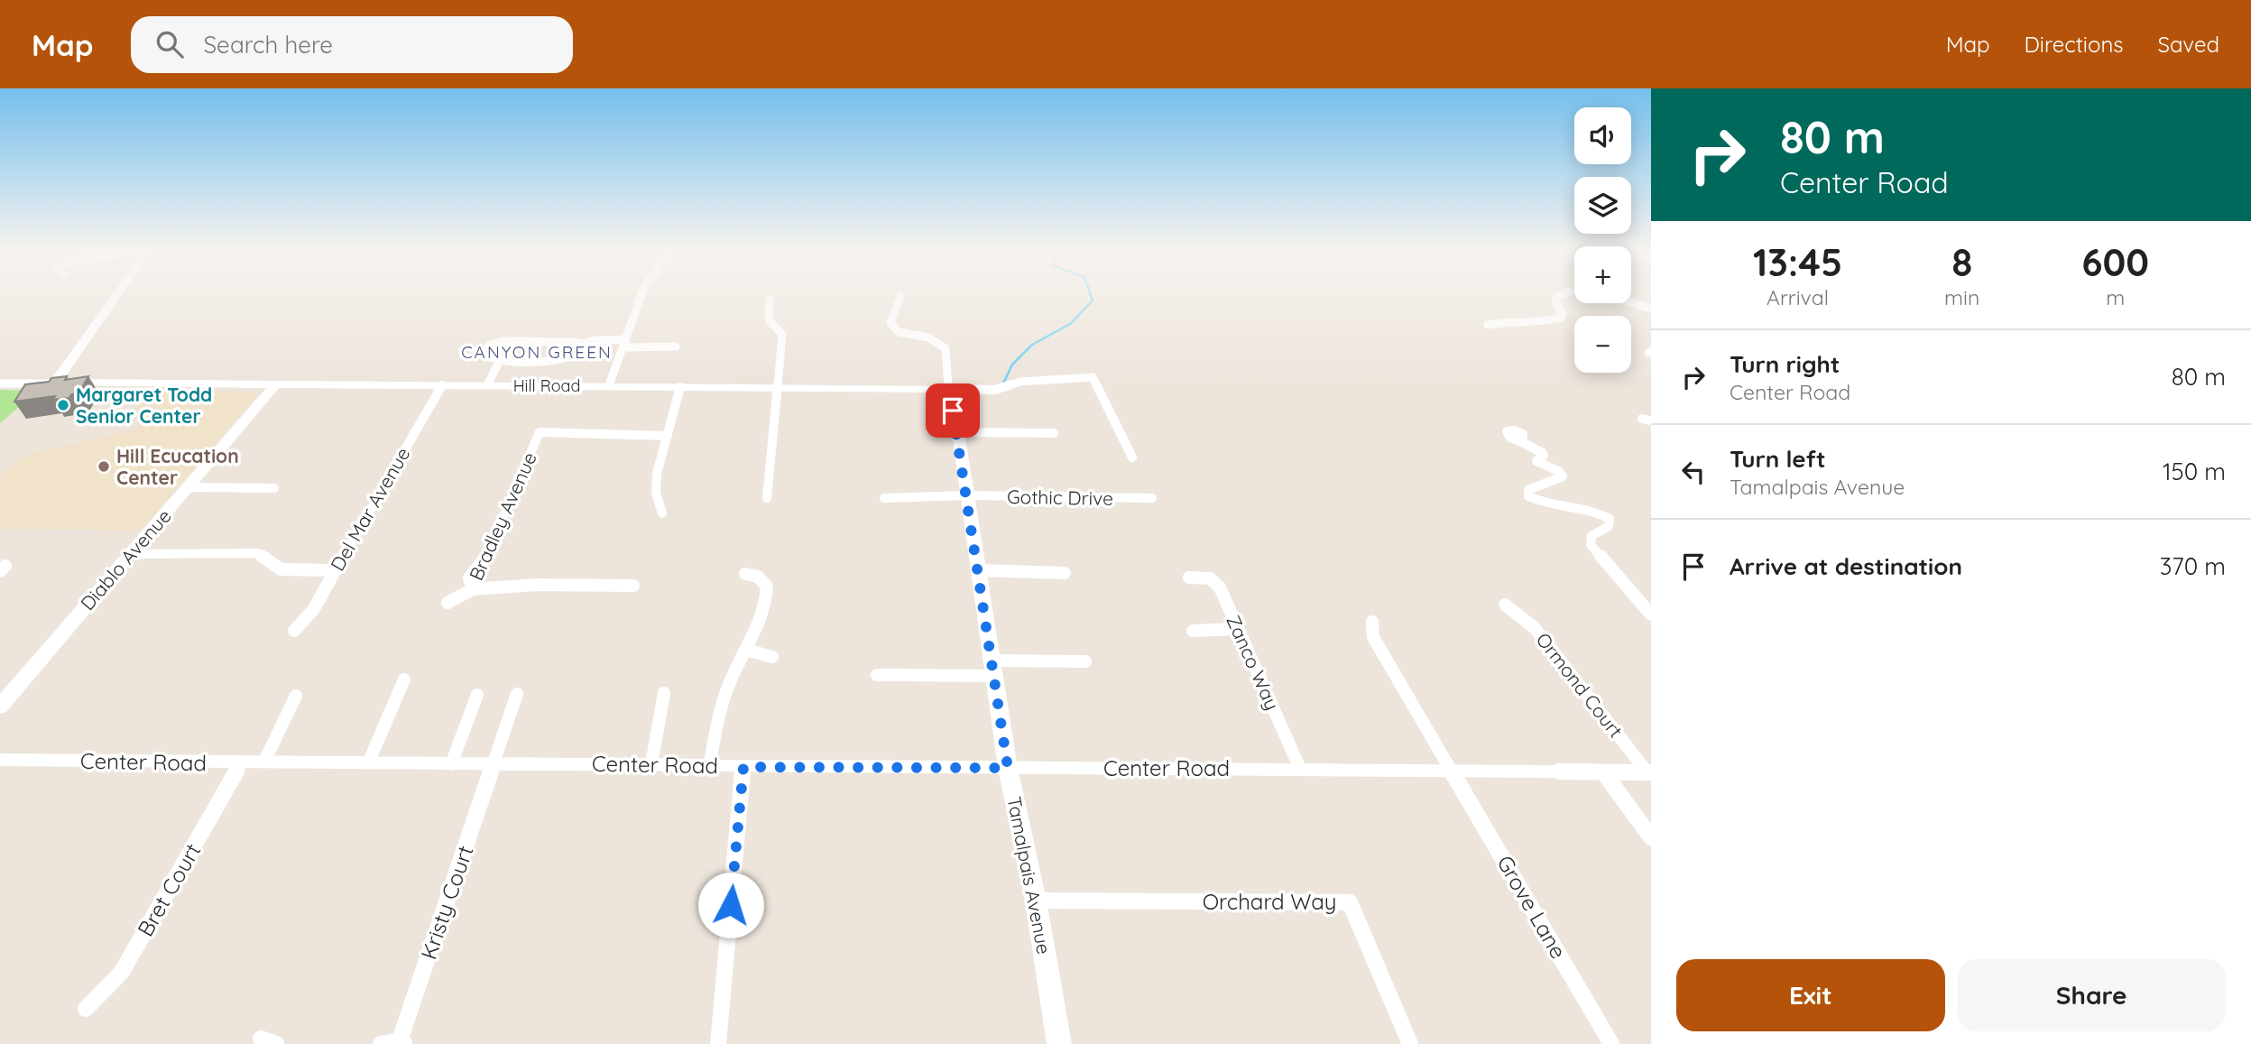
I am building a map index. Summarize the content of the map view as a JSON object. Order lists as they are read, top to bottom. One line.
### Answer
{"streets":{"street":["Hill Road","Gothic Drive","Del Mar Avenue","Bradley Avenue","Diablo Avenue","Zanco Way","Ormond Court","Center Road","Tamalpais Avenue","Bret Court","Orchard Way","Kristy Court","Grove Lane"]},"crossings":[["Hill Road","Del Mar Avenue"],["Hill Road","Diablo Avenue"],["Hill Road","Tamalpais Avenue"],["Gothic Drive","Tamalpais Avenue"],["Zanco Way","Center Road"],["Ormond Court","Center Road"],["Center Road","Tamalpais Avenue"],["Center Road","Bret Court"],["Center Road","Kristy Court"],["Center Road","Grove Lane"],["Tamalpais Avenue","Orchard Way"]],"districts":["CANYON GREEN"],"places":["Margaret Todd Senior Center","Hill Ecucation Center"],"page":{"header":"Map","search":"Search here","nav":["Map","Directions","Saved"],"turn":["80 m","Center Road"],"map_buttons":["+","−"],"eta":["13:45","Arrival","8","min","600","m"],"list":[{"name":"Turn right","note":"Center Road","value":"80 m"},{"name":"Turn left","note":"Tamalpais Avenue","value":"150 m"},{"name":"Arrive at destination","value":"370 m"}],"buttons":["Exit","Share"]}}
